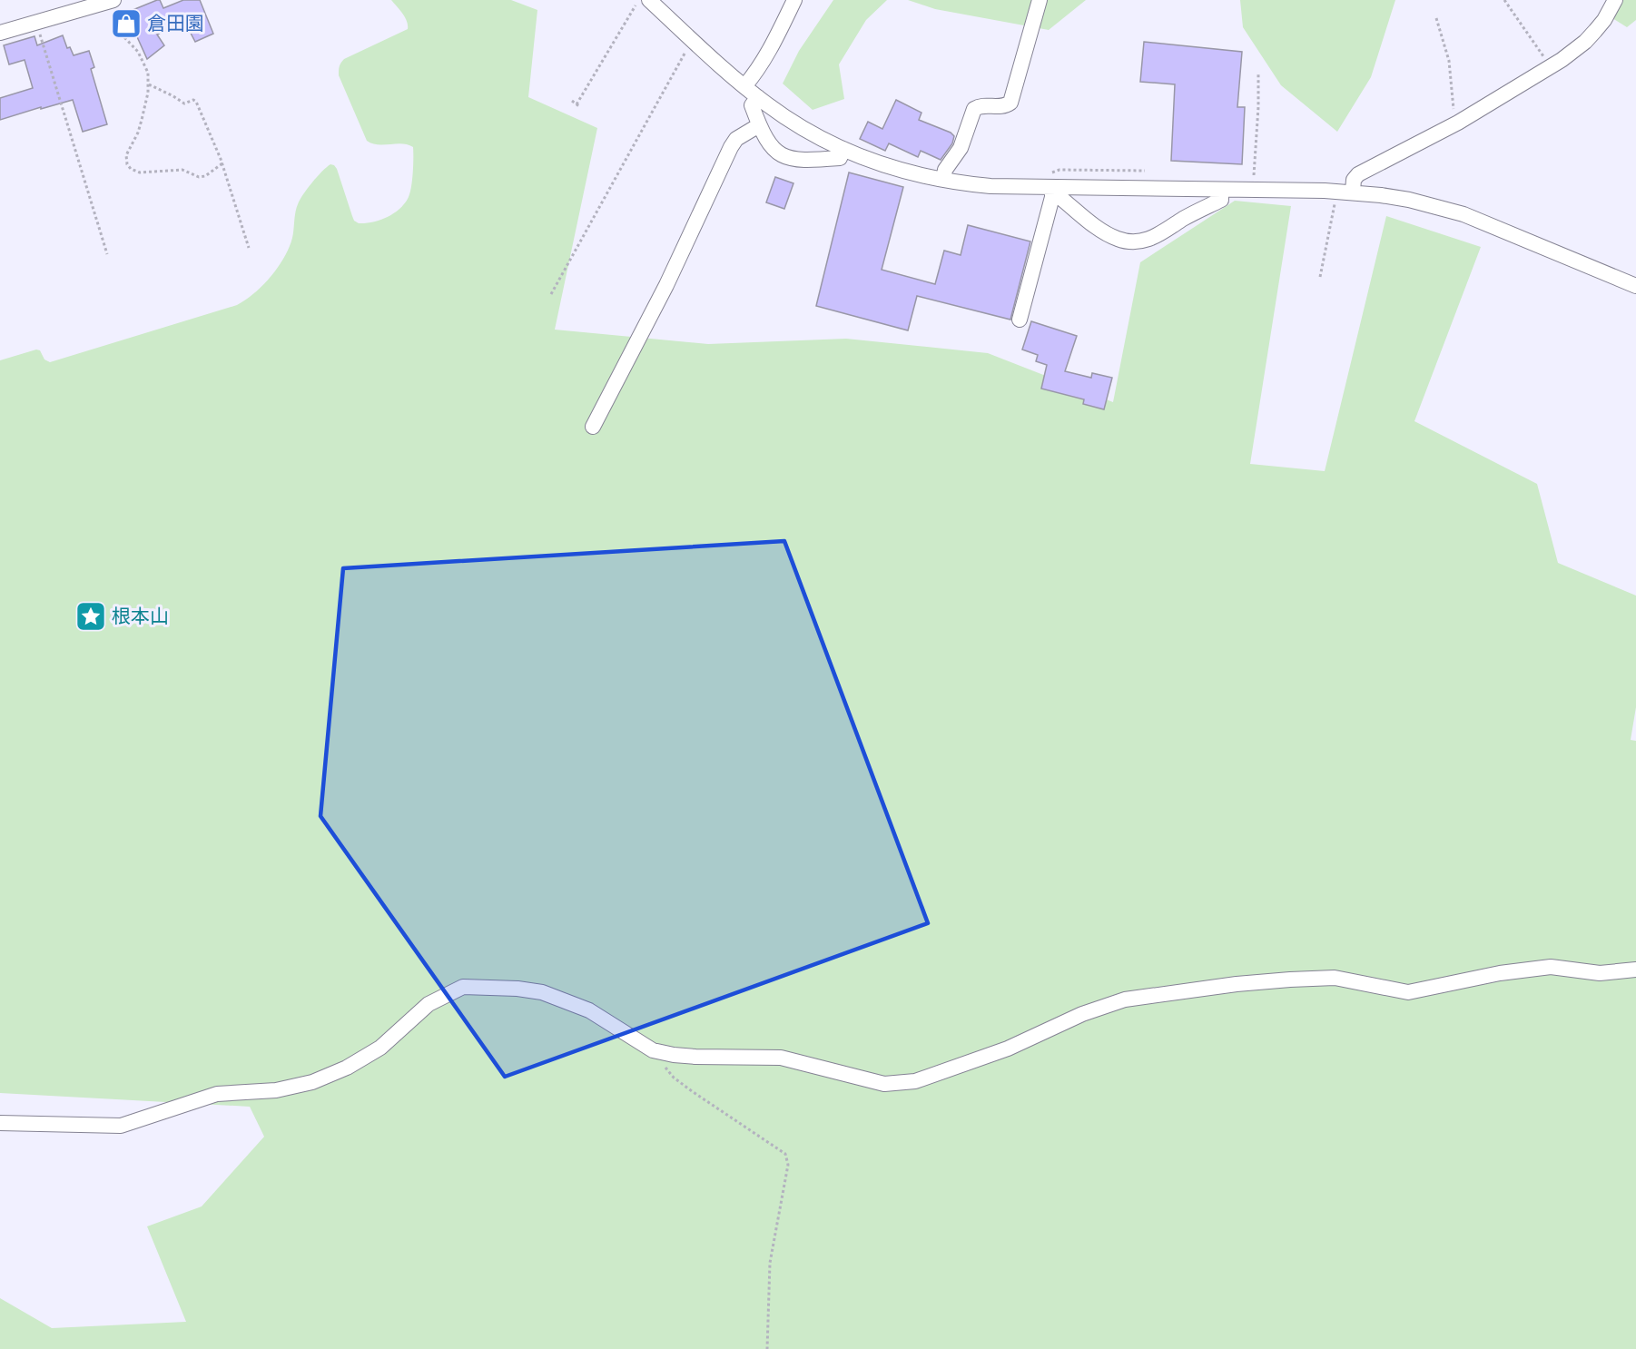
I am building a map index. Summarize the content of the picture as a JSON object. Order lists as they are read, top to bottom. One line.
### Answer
{"places":{"shop":["倉田園"],"place":["根本山"]}}
